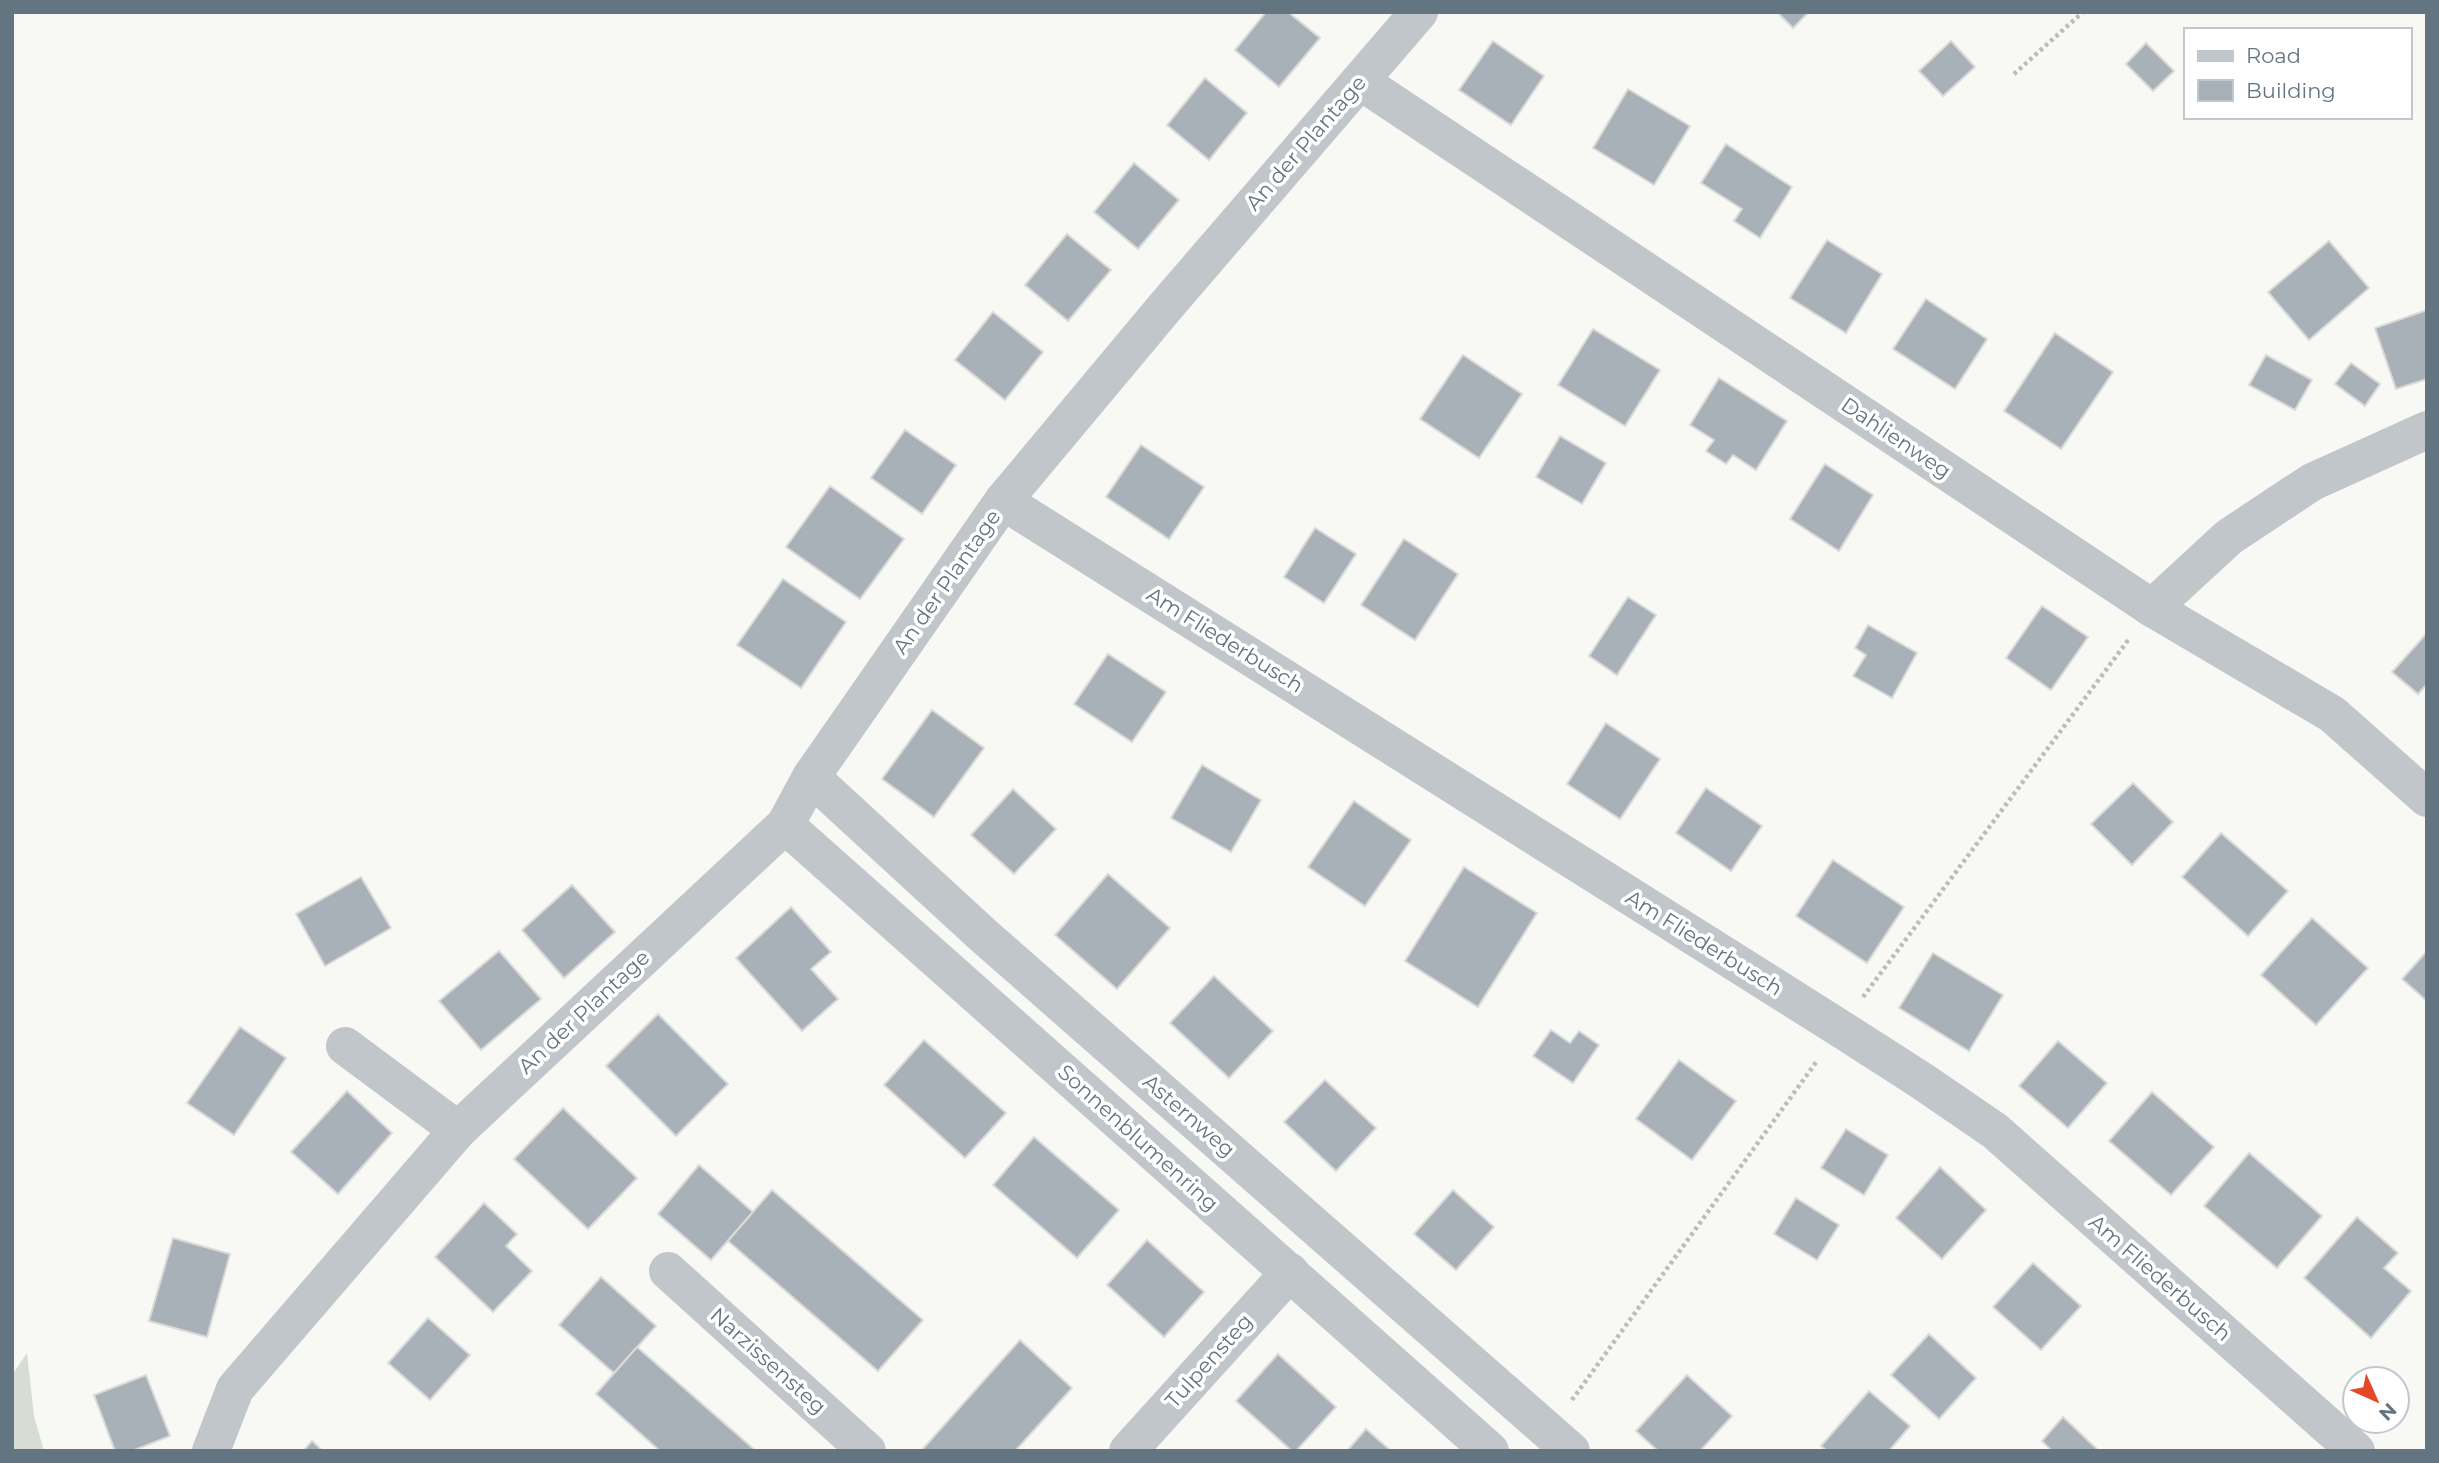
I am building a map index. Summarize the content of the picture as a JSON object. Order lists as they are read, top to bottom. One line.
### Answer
{"streets":{"street":["An der Plantage","Dahlienweg","Am Fliederbusch","Asternweg","Sonnenblumenring","Narzissensteg","Tulpensteg"]},"crossings":[["An der Plantage","Dahlienweg"],["An der Plantage","Am Fliederbusch"],["An der Plantage","Asternweg"],["An der Plantage","Sonnenblumenring"],["Sonnenblumenring","Tulpensteg"]],"legend":["Road","Building"],"north":"bottom right"}
